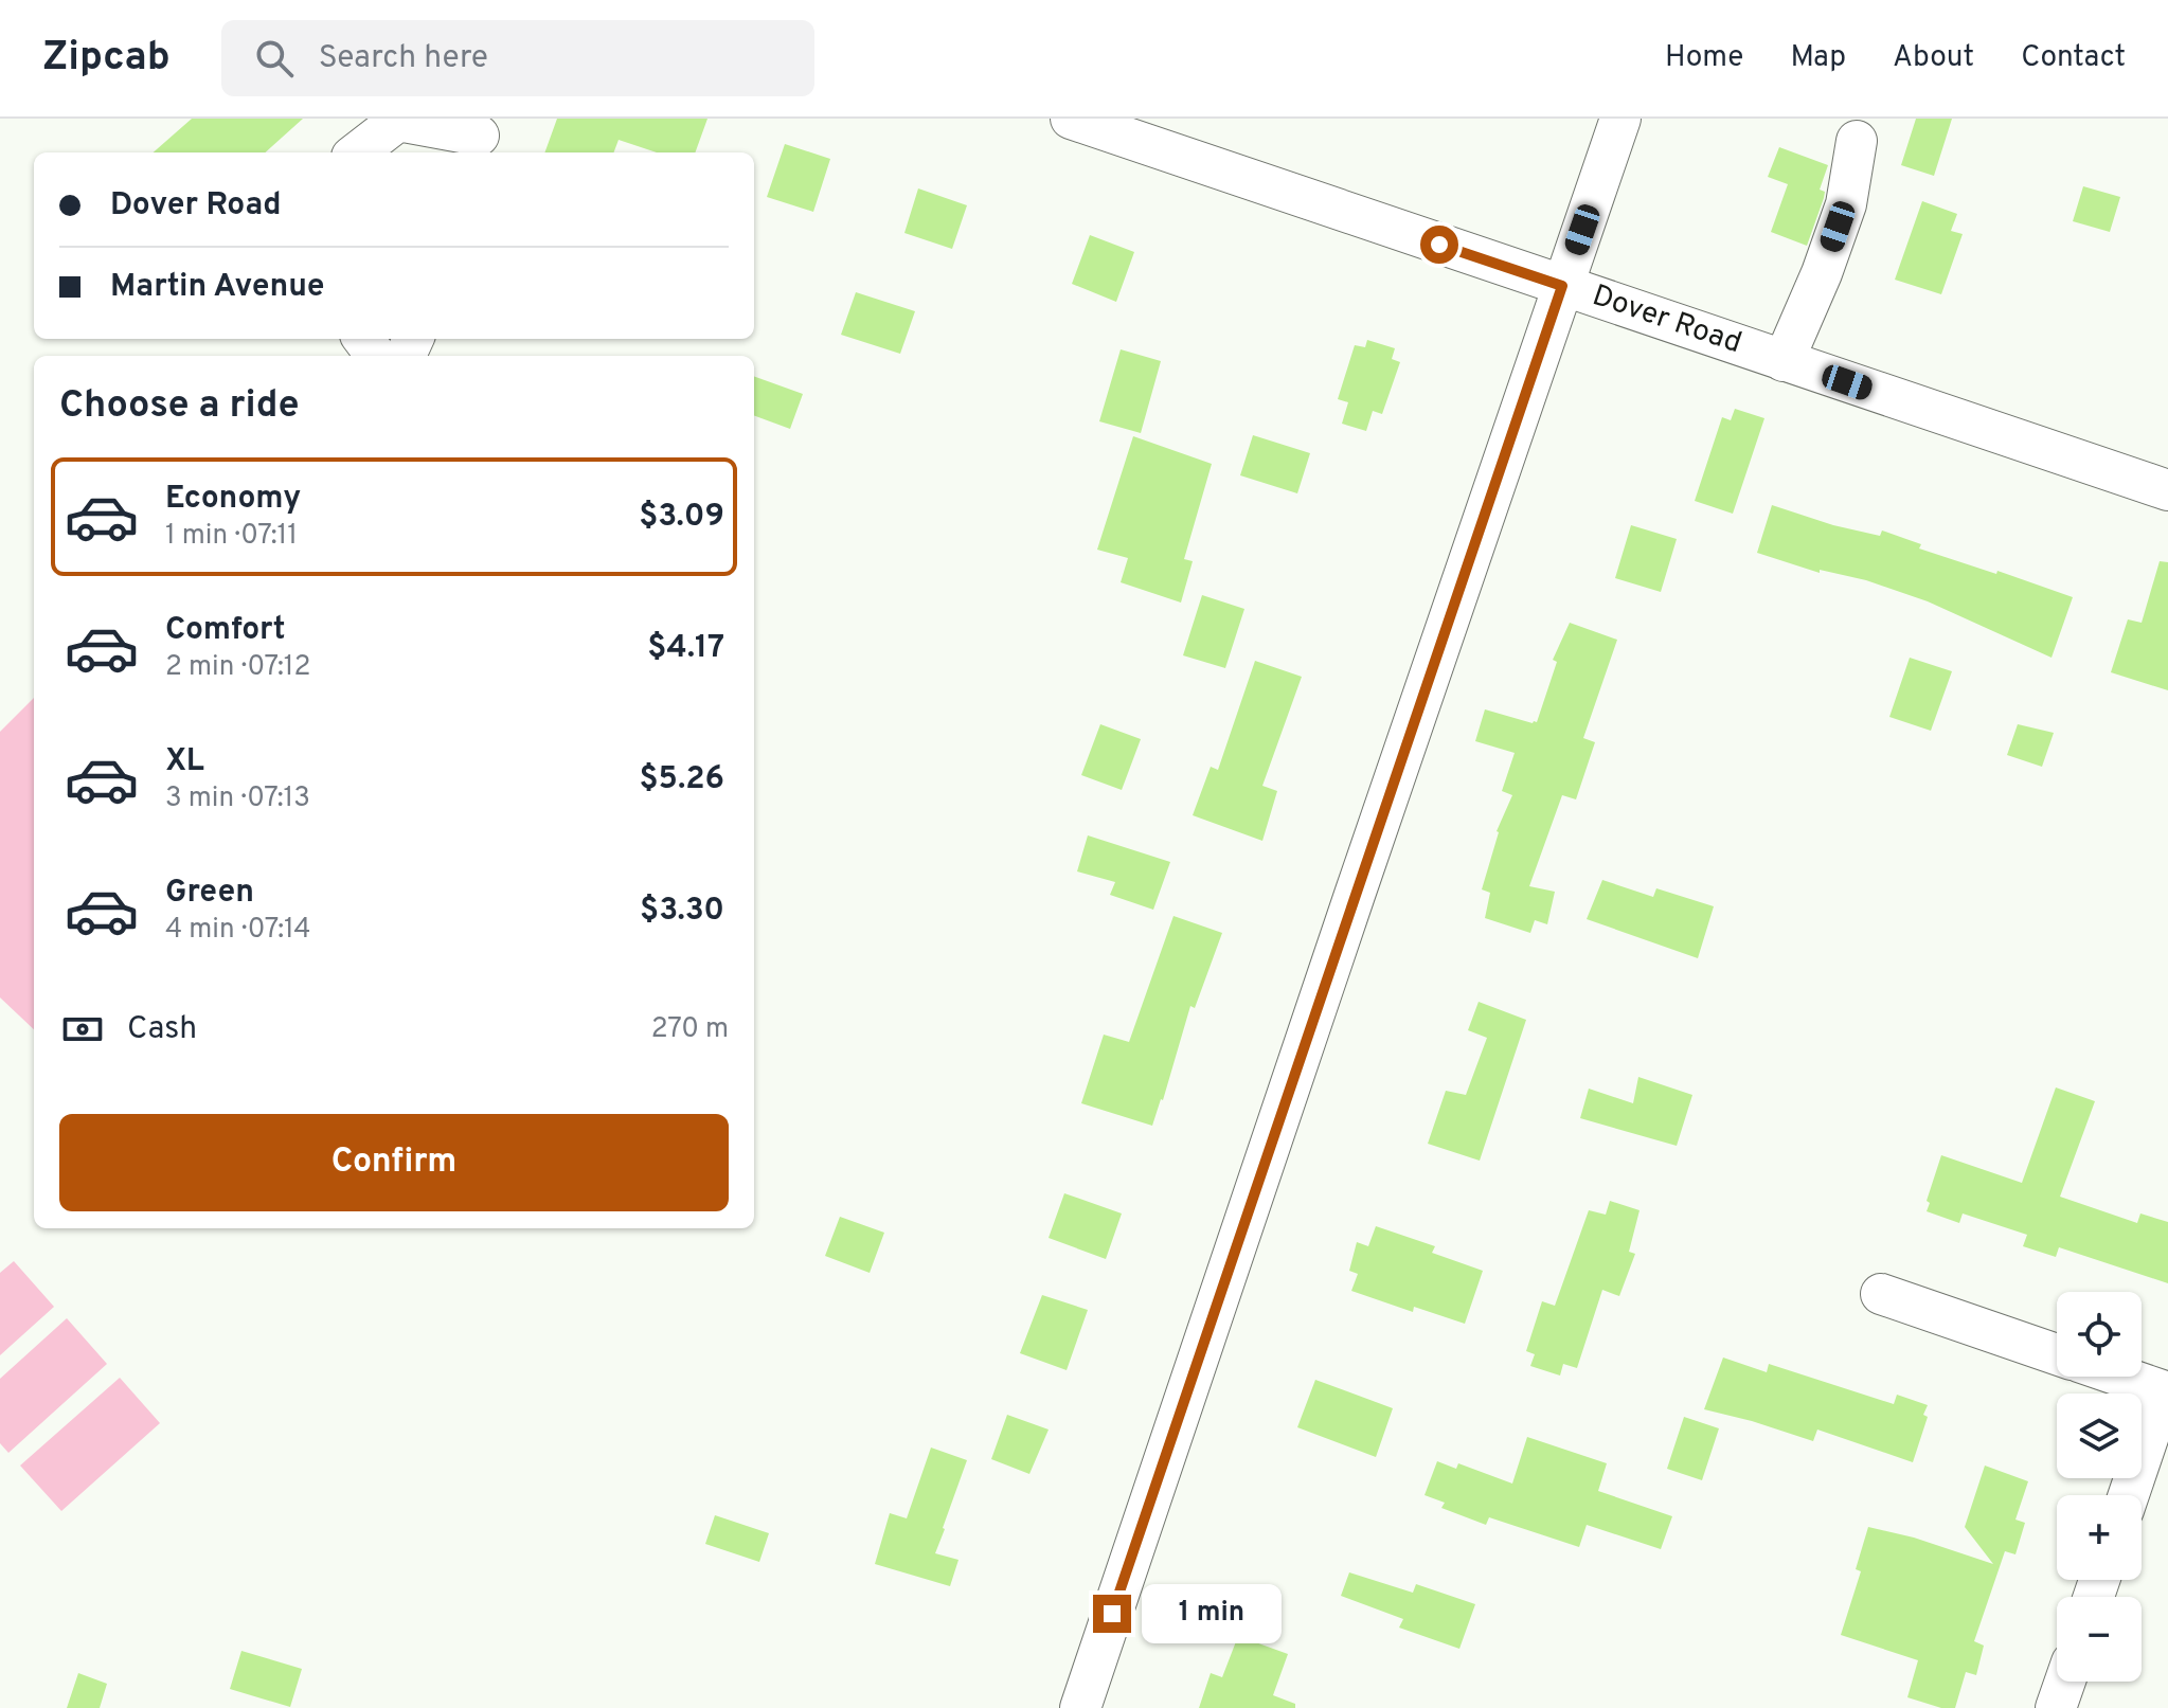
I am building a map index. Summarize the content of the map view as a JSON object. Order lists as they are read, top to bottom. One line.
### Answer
{"streets":{"street":["Dover Road"]},"page":{"header":"Zipcab","search":"Search here","nav":["Home","Map","About","Contact"],"banner":["Dover Road","Martin Avenue"],"heading":"Choose a ride","list":[{"name":"Economy","note":"1 min · 07:11","value":"$3.09"},{"name":"Comfort","note":"2 min · 07:12","value":"$4.17"},{"name":"XL","note":"3 min · 07:13","value":"$5.26"},{"name":"Green","note":"4 min · 07:14","value":"$3.30"}],"pay":["Cash","270 m"],"buttons":"Confirm","map_buttons":["+","−"],"bubble":"1 min"}}
